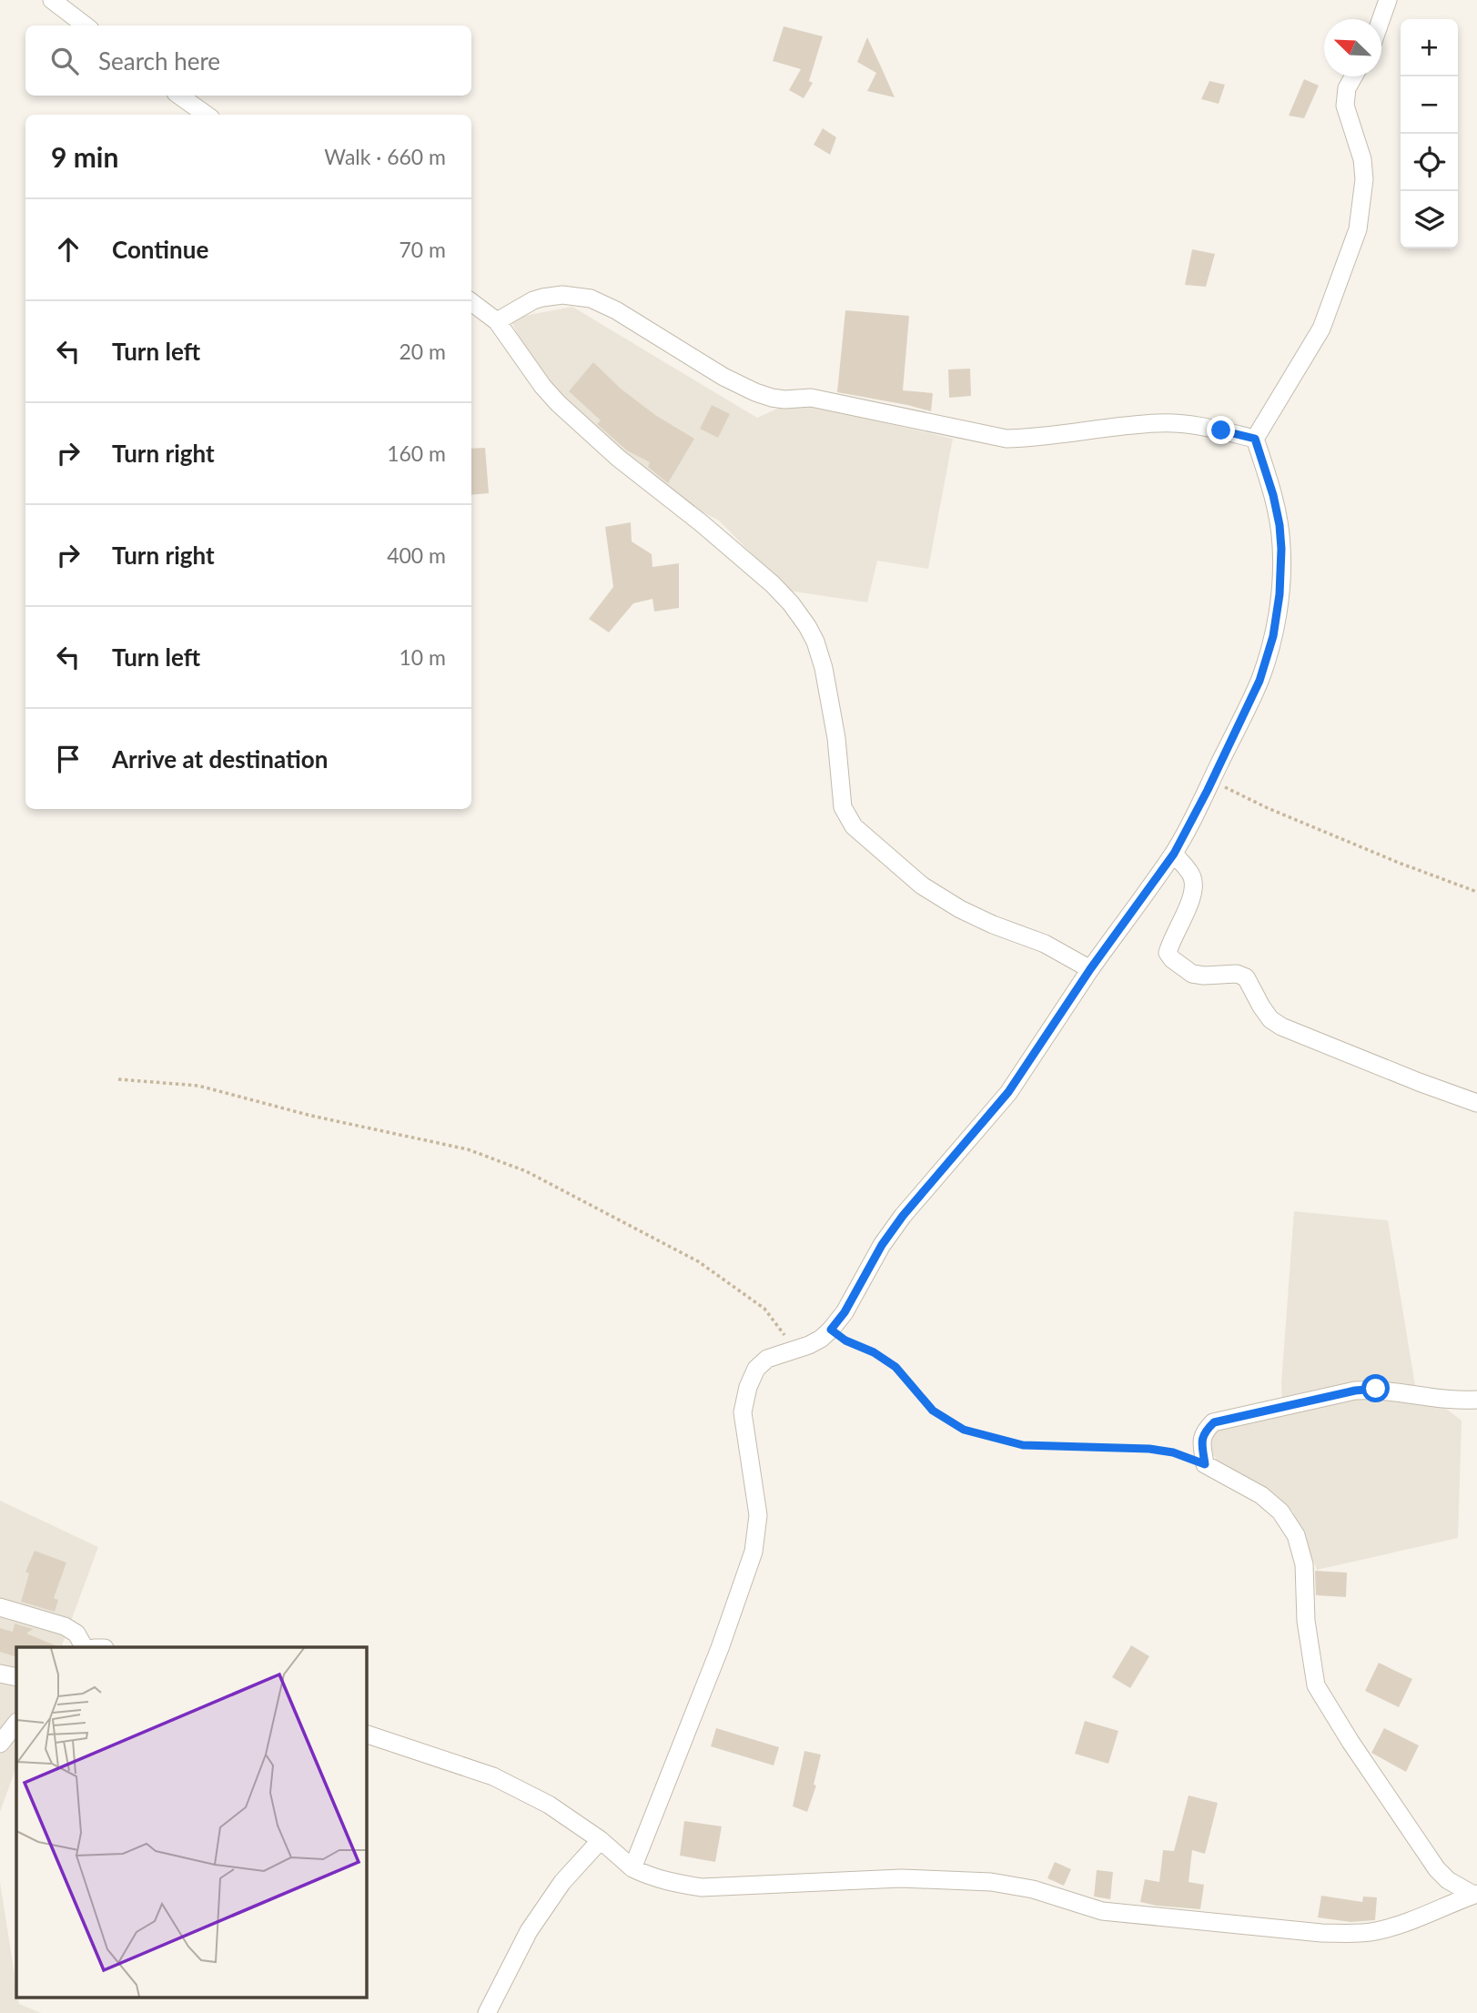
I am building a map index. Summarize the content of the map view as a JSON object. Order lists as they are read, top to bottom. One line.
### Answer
{"north":"top left","page":{"map_buttons":["+","−"],"search":"Search here","heading":["9 min","Walk · 660 m"],"list":[["Continue","70 m"],["Turn left","20 m"],["Turn right","160 m"],["Turn right","400 m"],["Turn left","10 m"],"Arrive at destination"]}}
